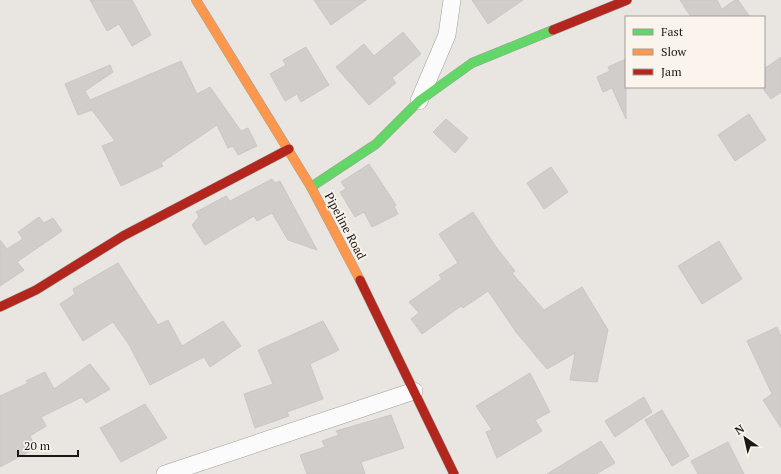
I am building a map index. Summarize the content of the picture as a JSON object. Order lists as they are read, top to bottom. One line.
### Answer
{"streets":{"street":["Pipeline Road"]},"legend":["Fast","Slow","Jam"],"scale_bar":"20 m","north":"top left"}
